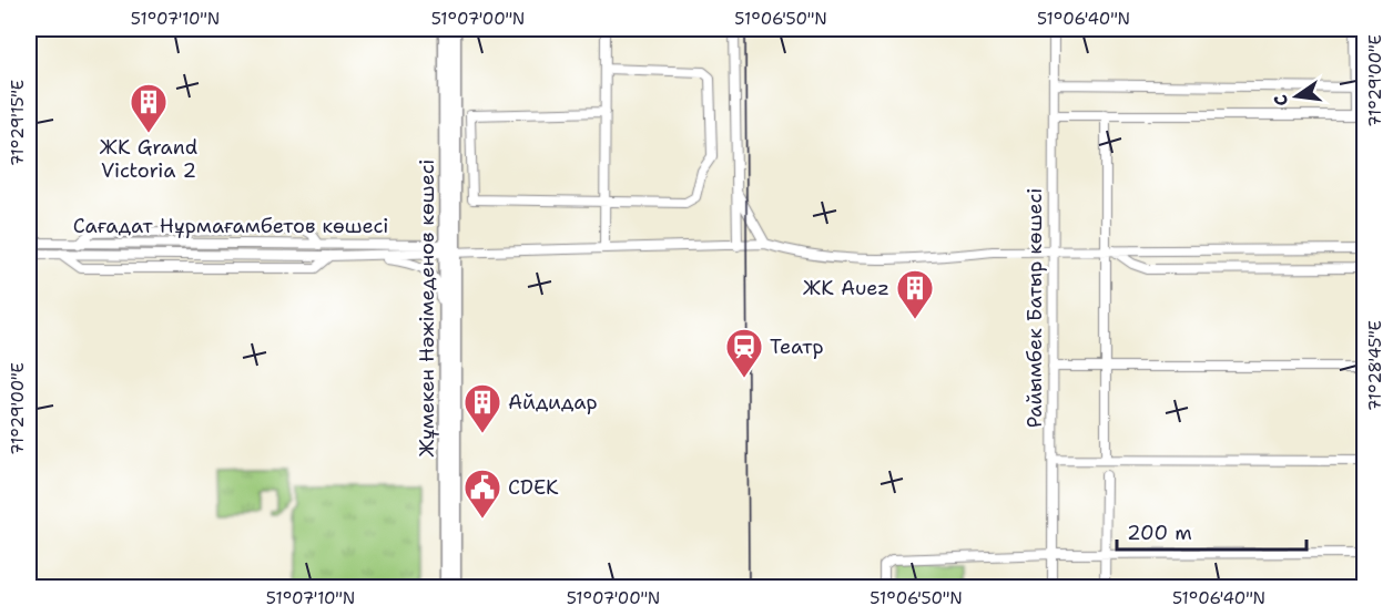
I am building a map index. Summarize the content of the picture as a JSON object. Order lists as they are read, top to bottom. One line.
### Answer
{"streets":{"main road":["Жұмекен Нәжімеденов көшесі"],"street":["Сағадат Нұрмағамбетов көшесі","Райымбек Батыр көшесі"]},"crossings":[["Сағадат Нұрмағамбетов көшесі","Жұмекен Нәжімеденов көшесі"]],"places":{"building":["ЖК Grand Victoria 2","ЖК Auez","Айдидар"],"station":["Театр"],"public building":["CDEK"]},"scale_bar":"200 m","north":"left","coordinates":["51°07'10\"N","51°07'00\"N","51°06'50\"N","51°06'40\"N","71°29'00\"E","71°29'15\"E","71°28'45\"E"]}
